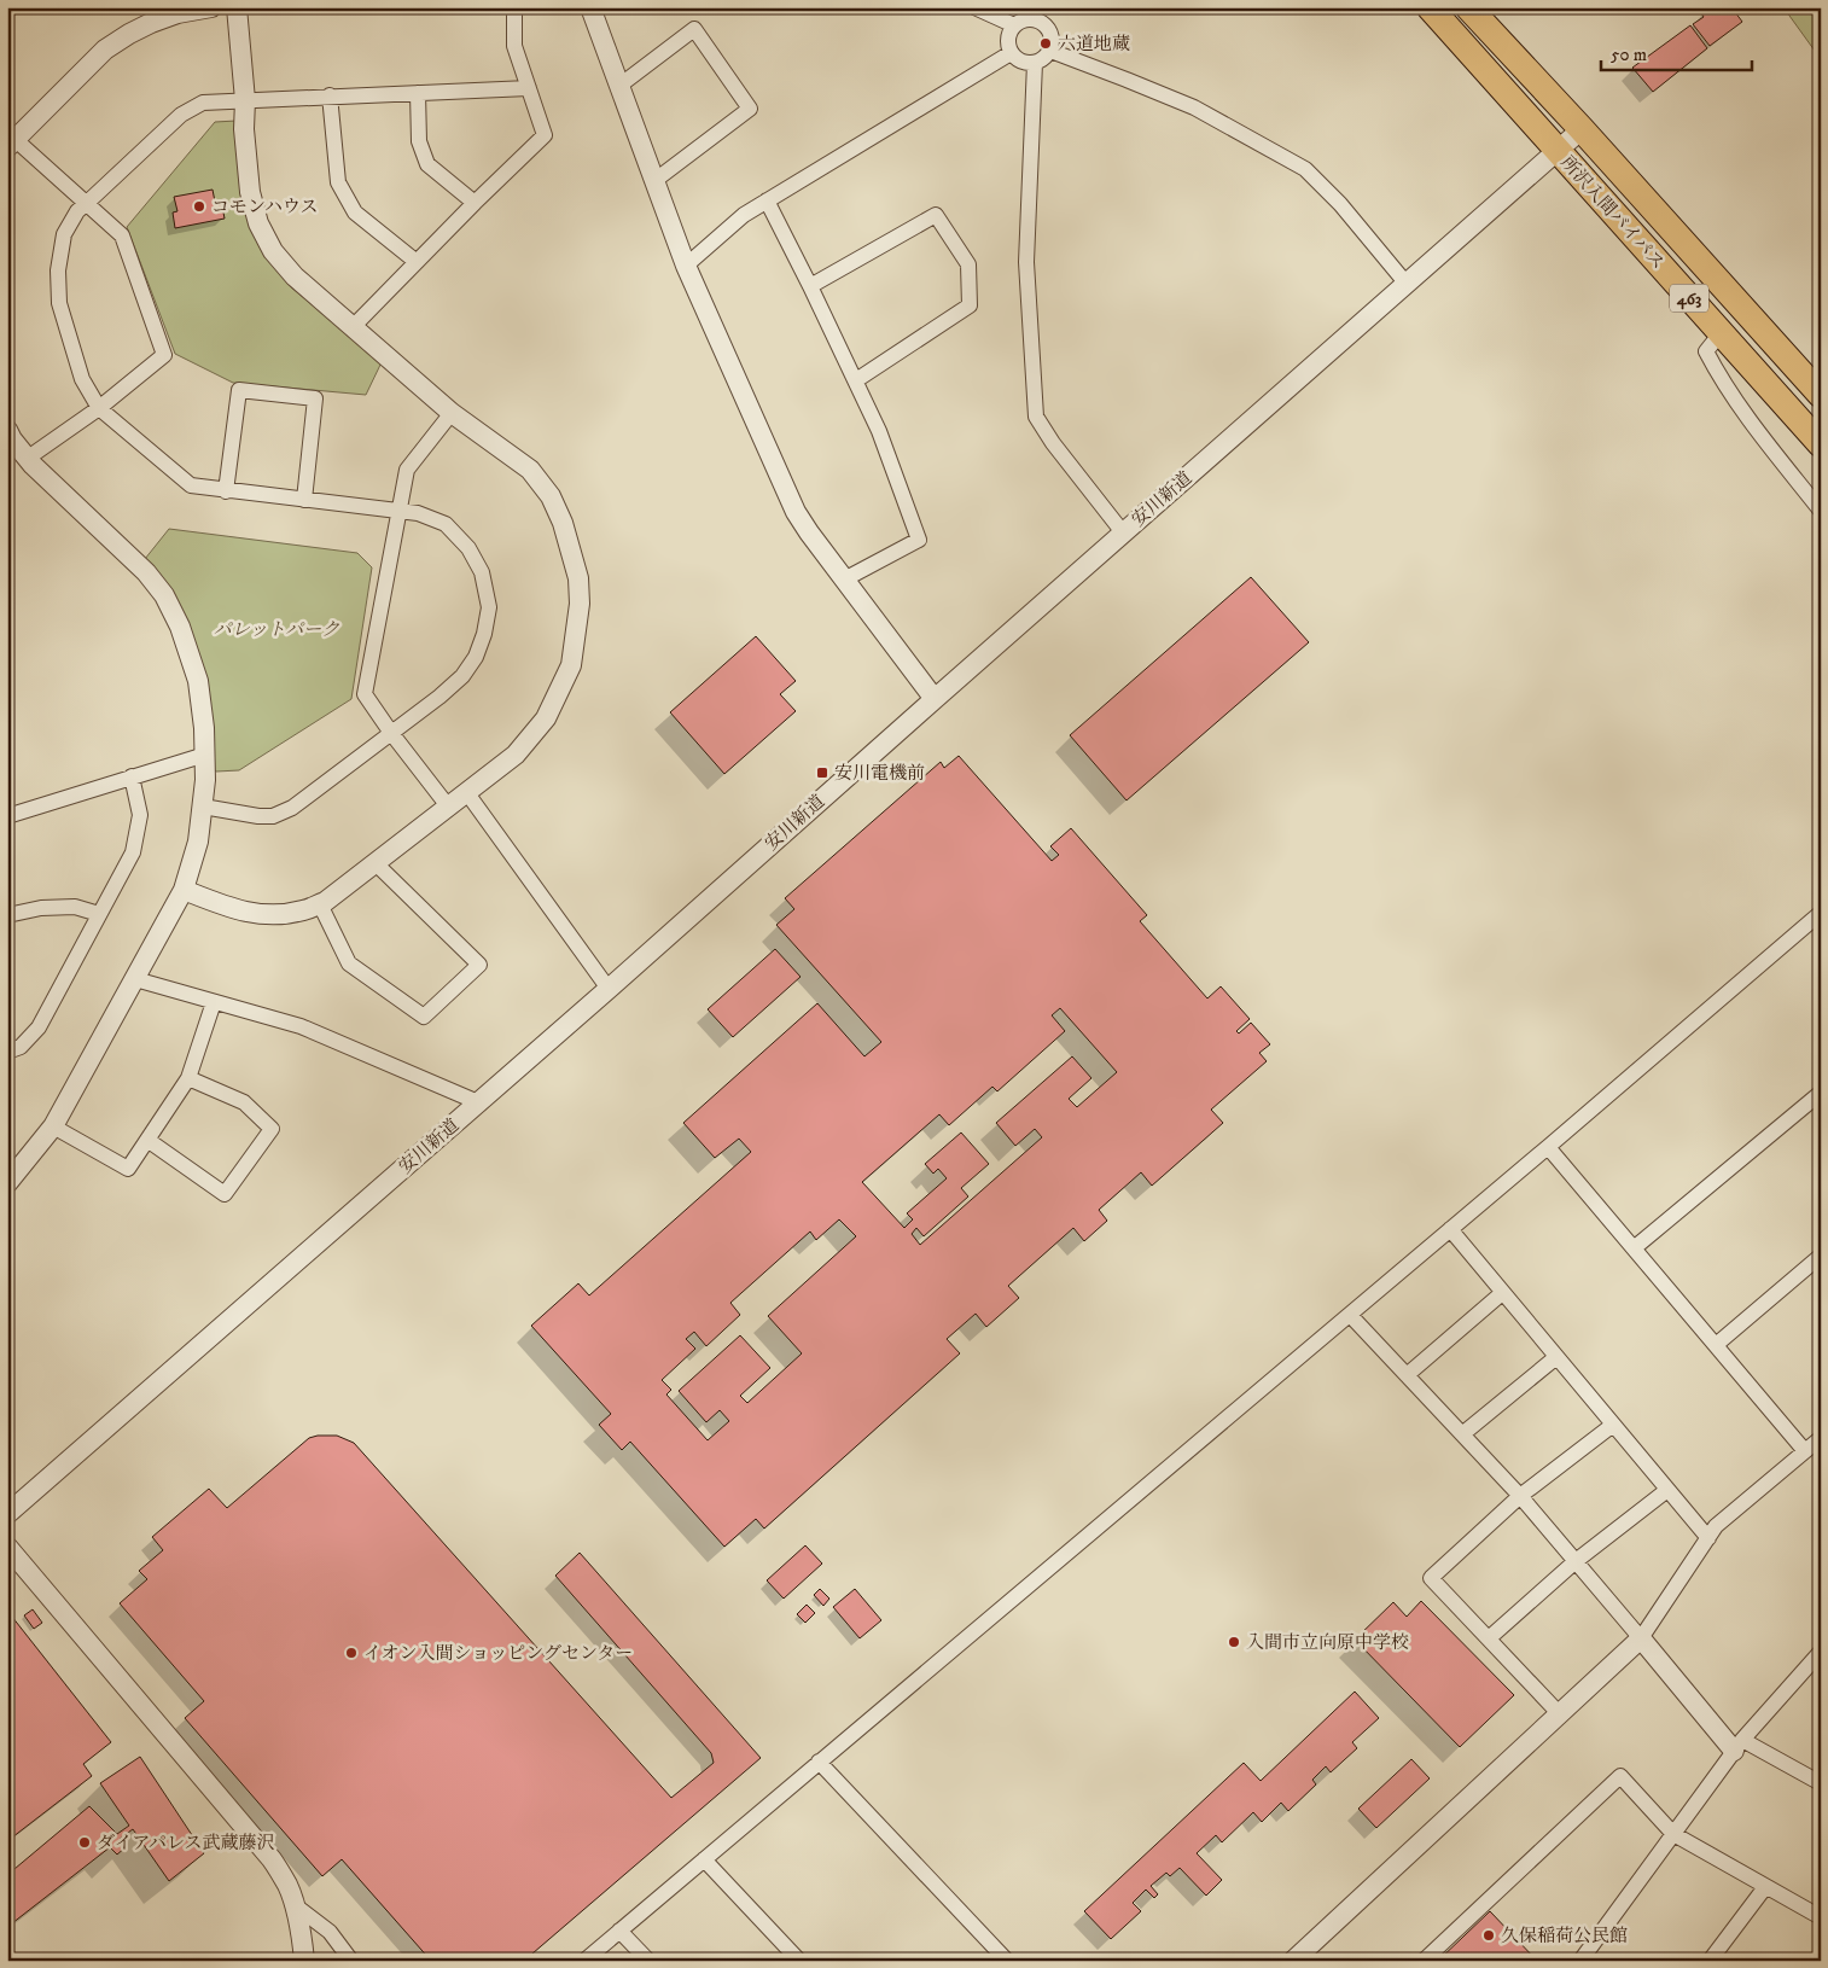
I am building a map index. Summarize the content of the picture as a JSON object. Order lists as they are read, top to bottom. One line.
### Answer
{"streets":{"highway":["所沢入間バイパス","463"],"street":["安川新道"]},"crossings":[["所沢入間バイパス","安川新道"]],"parks":["パレットパーク"],"places":{"other":["六道地蔵","コモンハウス","入間市立向原中学校","イオン入間ショッピングセンター","ダイアパレス武蔵藤沢","久保稲荷公民館"],"transit":["安川電機前"]},"scale_bar":"50 m"}
